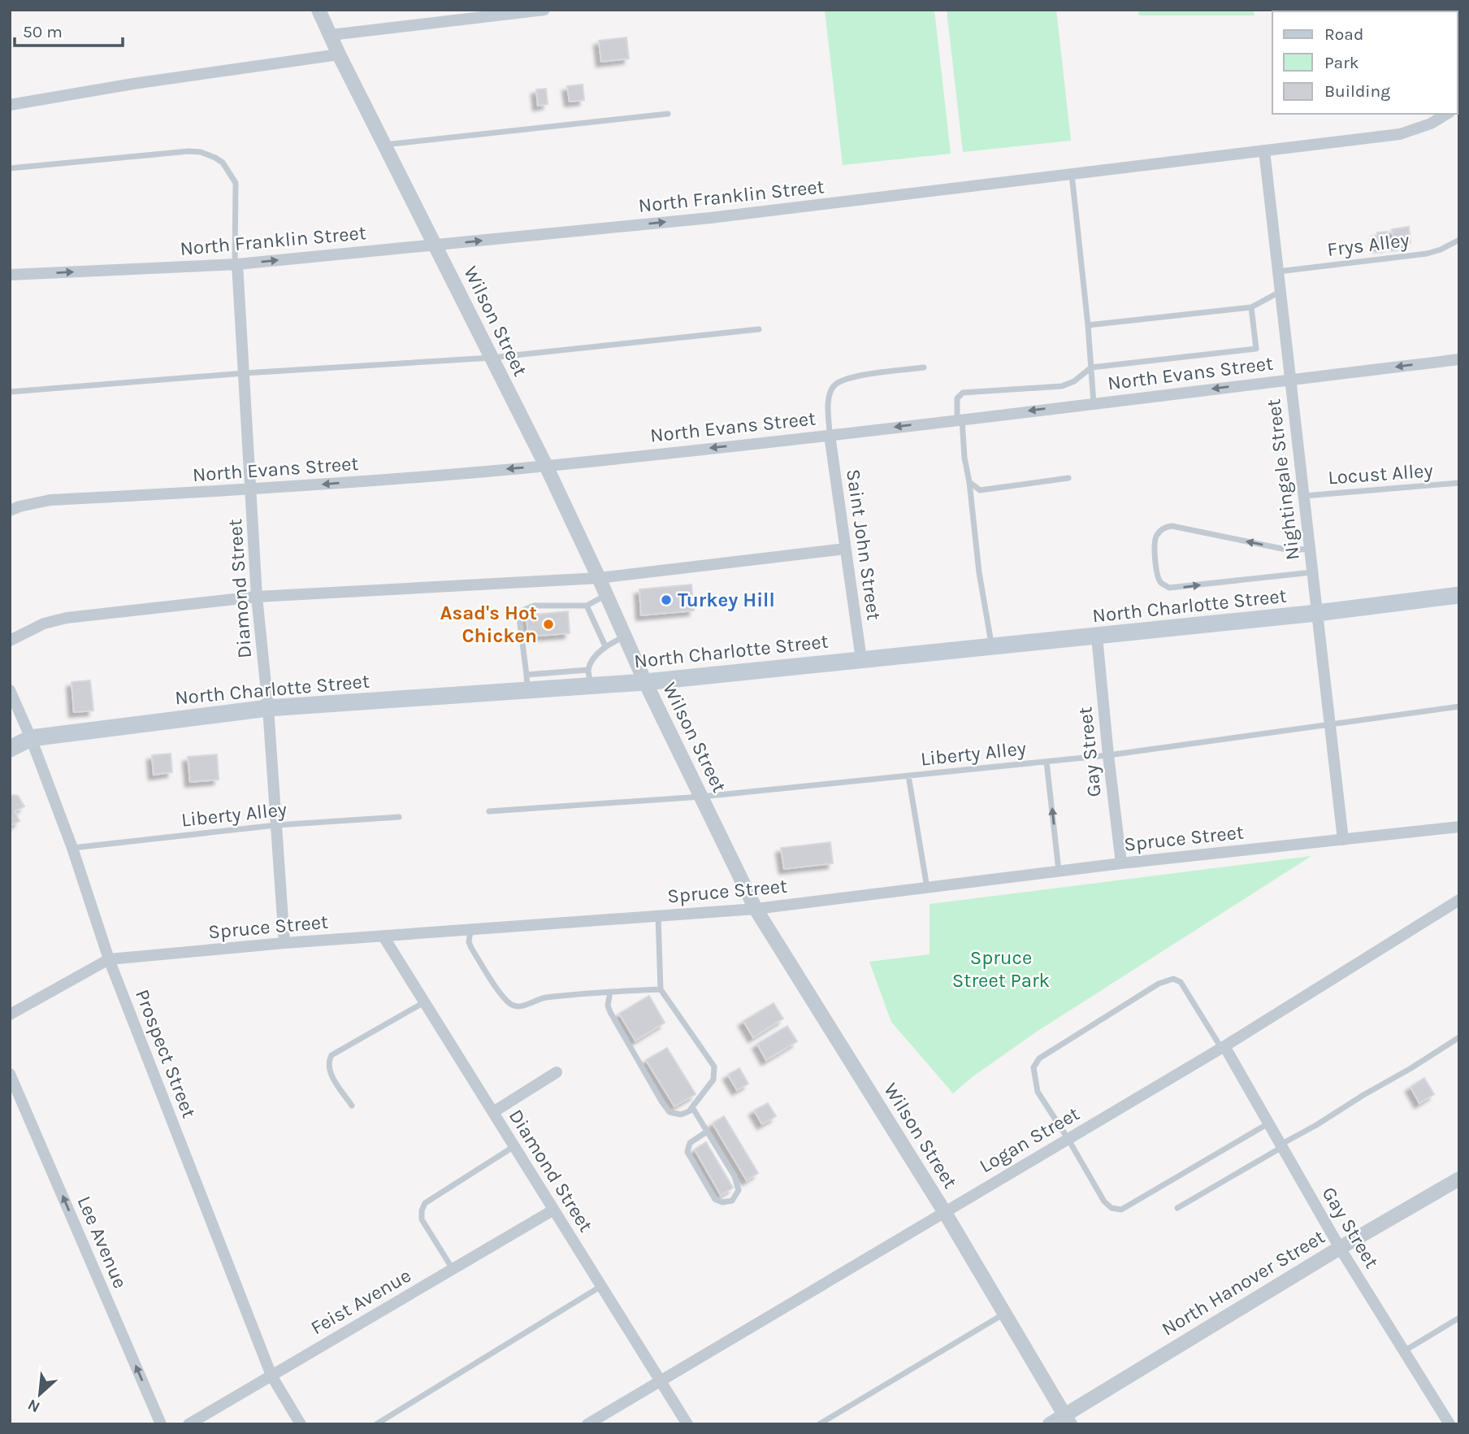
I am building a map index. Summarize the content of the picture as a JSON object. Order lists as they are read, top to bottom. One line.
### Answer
{"streets":{"main road":["North Charlotte Street"],"street":["North Franklin Street","Wilson Street","North Evans Street","Nightingale Street","Saint John Street","Diamond Street","Gay Street","Spruce Street","Prospect Street","Logan Street","Lee Avenue","North Hanover Street","Feist Avenue"],"lane":["Frys Alley","Locust Alley","Liberty Alley"]},"crossings":[["North Franklin Street","Wilson Street"],["North Franklin Street","Nightingale Street"],["North Franklin Street","Diamond Street"],["Frys Alley","Nightingale Street"],["Wilson Street","North Evans Street"],["Wilson Street","North Charlotte Street"],["Wilson Street","Liberty Alley"],["Wilson Street","Spruce Street"],["Wilson Street","Logan Street"],["Wilson Street","North Hanover Street"],["North Evans Street","Nightingale Street"],["North Evans Street","Saint John Street"],["North Evans Street","Diamond Street"],["Locust Alley","Nightingale Street"],["Nightingale Street","North Charlotte Street"],["Nightingale Street","Liberty Alley"],["Nightingale Street","Spruce Street"],["Saint John Street","North Charlotte Street"],["Diamond Street","North Charlotte Street"],["Diamond Street","Liberty Alley"],["Diamond Street","Spruce Street"],["Diamond Street","Logan Street"],["Diamond Street","Feist Avenue"],["North Charlotte Street","Gay Street"],["North Charlotte Street","Prospect Street"],["Gay Street","Liberty Alley"],["Gay Street","Spruce Street"],["Gay Street","Logan Street"],["Gay Street","North Hanover Street"],["Liberty Alley","Prospect Street"],["Spruce Street","Prospect Street"],["Prospect Street","Feist Avenue"]],"one_way":["North Franklin Street","North Evans Street","Lee Avenue"],"parks":["Spruce Street Park"],"places":["Turkey Hill","Asad's Hot Chicken"],"legend":["Road","Park","Building"],"scale_bar":"50 m","north":"bottom left"}
